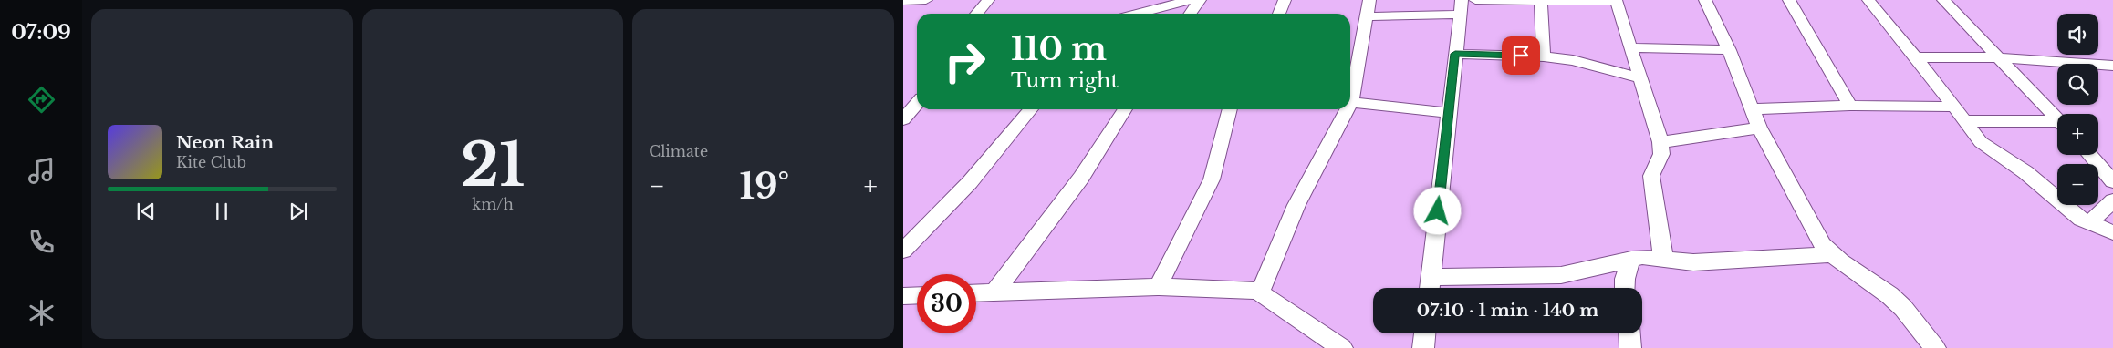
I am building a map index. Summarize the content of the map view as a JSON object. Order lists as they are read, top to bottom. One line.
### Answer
{"page":{"tabs":"07:09","tile":[["21","km/h"],"Climate"],"map_buttons":["+","−"],"turn":["110 m","Turn right"],"song":["Neon Rain","Kite Club"],"heat":["−","19°","+"],"limit":"30","trip":"07:10 · 1 min · 140 m"}}
